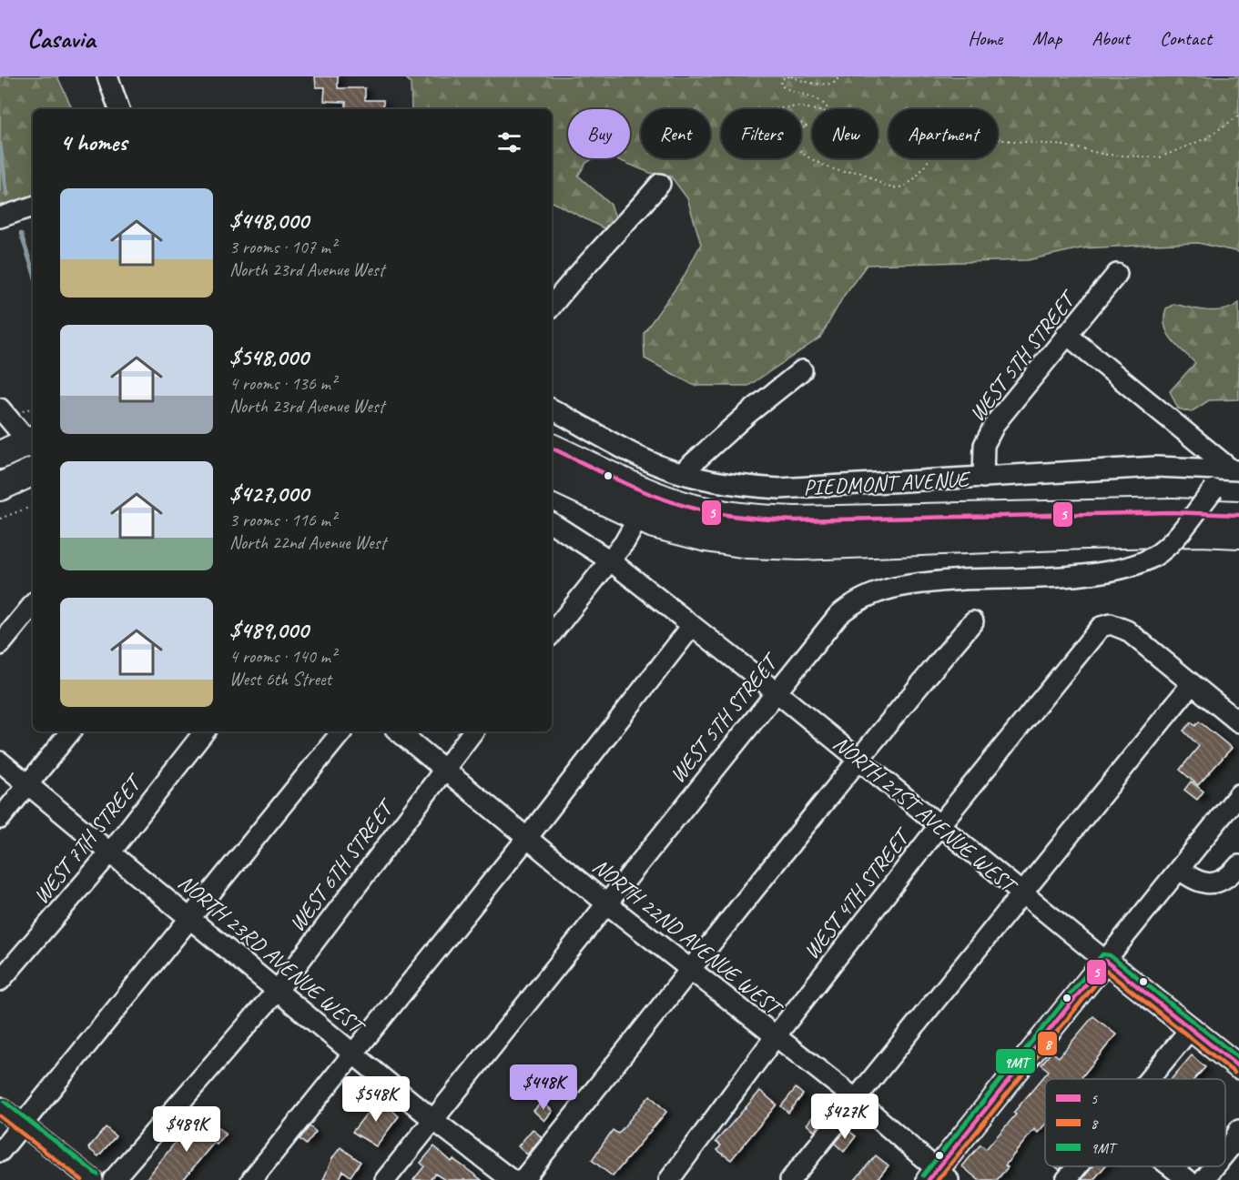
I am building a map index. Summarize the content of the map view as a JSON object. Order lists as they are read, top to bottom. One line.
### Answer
{"streets":{"highway":["PIEDMONT AVENUE"],"main road":["NORTH 21ST AVENUE WEST"],"street":["WEST 5TH STREET","WEST 7TH STREET","WEST 6TH STREET","WEST 4TH STREET","NORTH 22ND AVENUE WEST","NORTH 23RD AVENUE WEST"]},"crossings":[["WEST 5TH STREET","PIEDMONT AVENUE"],["WEST 5TH STREET","NORTH 21ST AVENUE WEST"],["WEST 5TH STREET","NORTH 22ND AVENUE WEST"],["WEST 5TH STREET","NORTH 23RD AVENUE WEST"],["NORTH 21ST AVENUE WEST","WEST 4TH STREET"],["WEST 7TH STREET","NORTH 23RD AVENUE WEST"],["WEST 6TH STREET","NORTH 22ND AVENUE WEST"],["WEST 6TH STREET","NORTH 23RD AVENUE WEST"],["WEST 4TH STREET","NORTH 22ND AVENUE WEST"]],"lines":["transit line 5","transit line 9MT","transit line 8"],"legend":["5","8","9MT"],"page":{"header":"Casavia","nav":["Home","Map","About","Contact"],"chip":["Buy","Rent","Filters","New","Apartment"],"heading":"4 homes","list":[{"name":"$448,000","note":"3 rooms · 107 m² · North 23rd Avenue West"},{"name":"$548,000","note":"4 rooms · 136 m² · North 23rd Avenue West"},{"name":"$427,000","note":"3 rooms · 116 m² · North 22nd Avenue West"},{"name":"$489,000","note":"4 rooms · 140 m² · West 6th Street"}],"price":["$448K","$548K","$427K","$489K"]}}
